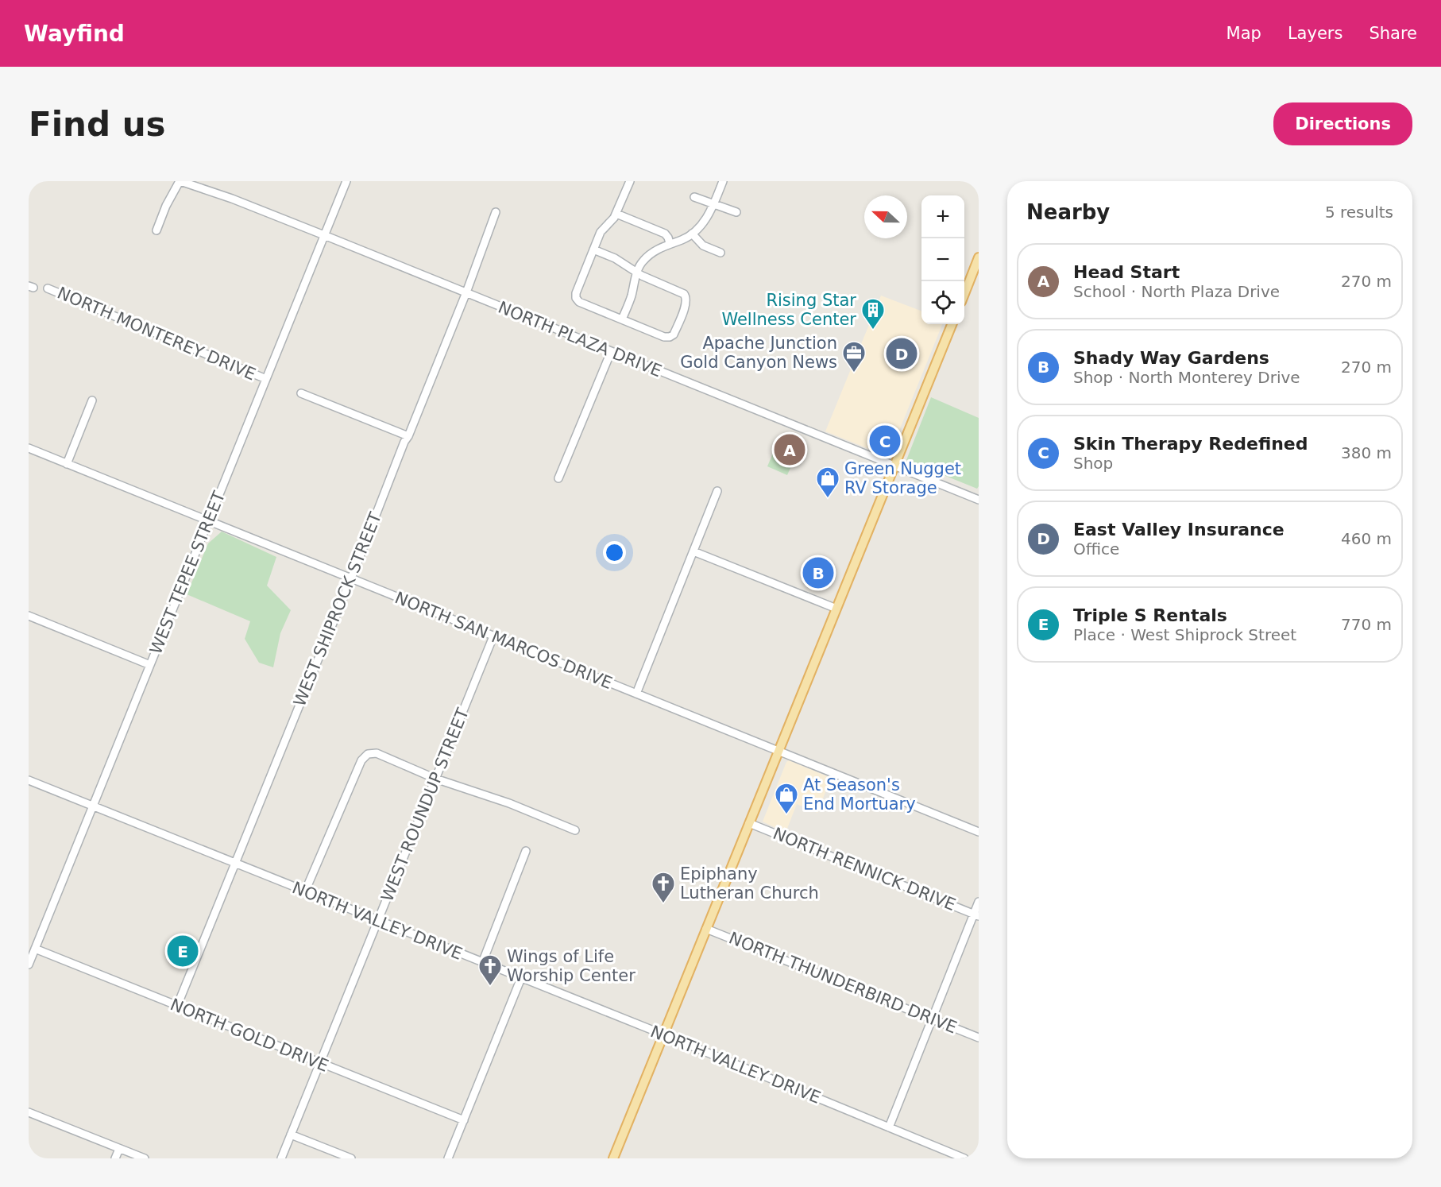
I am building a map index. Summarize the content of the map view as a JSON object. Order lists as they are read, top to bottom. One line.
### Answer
{"streets":{"street":["NORTH MONTEREY DRIVE","NORTH PLAZA DRIVE","WEST TEPEE STREET","WEST SHIPROCK STREET","NORTH SAN MARCOS DRIVE","WEST ROUNDUP STREET","NORTH RENNICK DRIVE","NORTH VALLEY DRIVE","NORTH THUNDERBIRD DRIVE","NORTH GOLD DRIVE"]},"crossings":[["NORTH MONTEREY DRIVE","WEST TEPEE STREET"],["NORTH PLAZA DRIVE","WEST TEPEE STREET"],["NORTH PLAZA DRIVE","WEST SHIPROCK STREET"],["WEST TEPEE STREET","NORTH SAN MARCOS DRIVE"],["WEST TEPEE STREET","NORTH VALLEY DRIVE"],["WEST TEPEE STREET","NORTH GOLD DRIVE"],["WEST SHIPROCK STREET","NORTH SAN MARCOS DRIVE"],["WEST SHIPROCK STREET","NORTH VALLEY DRIVE"],["WEST SHIPROCK STREET","NORTH GOLD DRIVE"],["NORTH SAN MARCOS DRIVE","WEST ROUNDUP STREET"],["WEST ROUNDUP STREET","NORTH VALLEY DRIVE"],["WEST ROUNDUP STREET","NORTH GOLD DRIVE"]],"places":{"building":["Rising Star Wellness Center"],"office":["Apache Junction Gold Canyon News"],"shop":["Green Nugget RV Storage","At Season's End Mortuary"],"church":["Epiphany Lutheran Church","Wings of Life Worship Center"]},"north":"left","page":{"header":"Wayfind","nav":["Map","Layers","Share"],"buttons":"Directions","title":"Find us","heading":["Nearby","5 results"],"map_buttons":["+","−"],"list":[{"mark":"A","name":"Head Start","note":"School · North Plaza Drive","value":"270 m"},{"mark":"B","name":"Shady Way Gardens","note":"Shop · North Monterey Drive","value":"270 m"},{"mark":"C","name":"Skin Therapy Redefined","note":"Shop","value":"380 m"},{"mark":"D","name":"East Valley Insurance","note":"Office","value":"460 m"},{"mark":"E","name":"Triple S Rentals","note":"Place · West Shiprock Street","value":"770 m"}],"pins":["D","C","A","B","E"]}}
